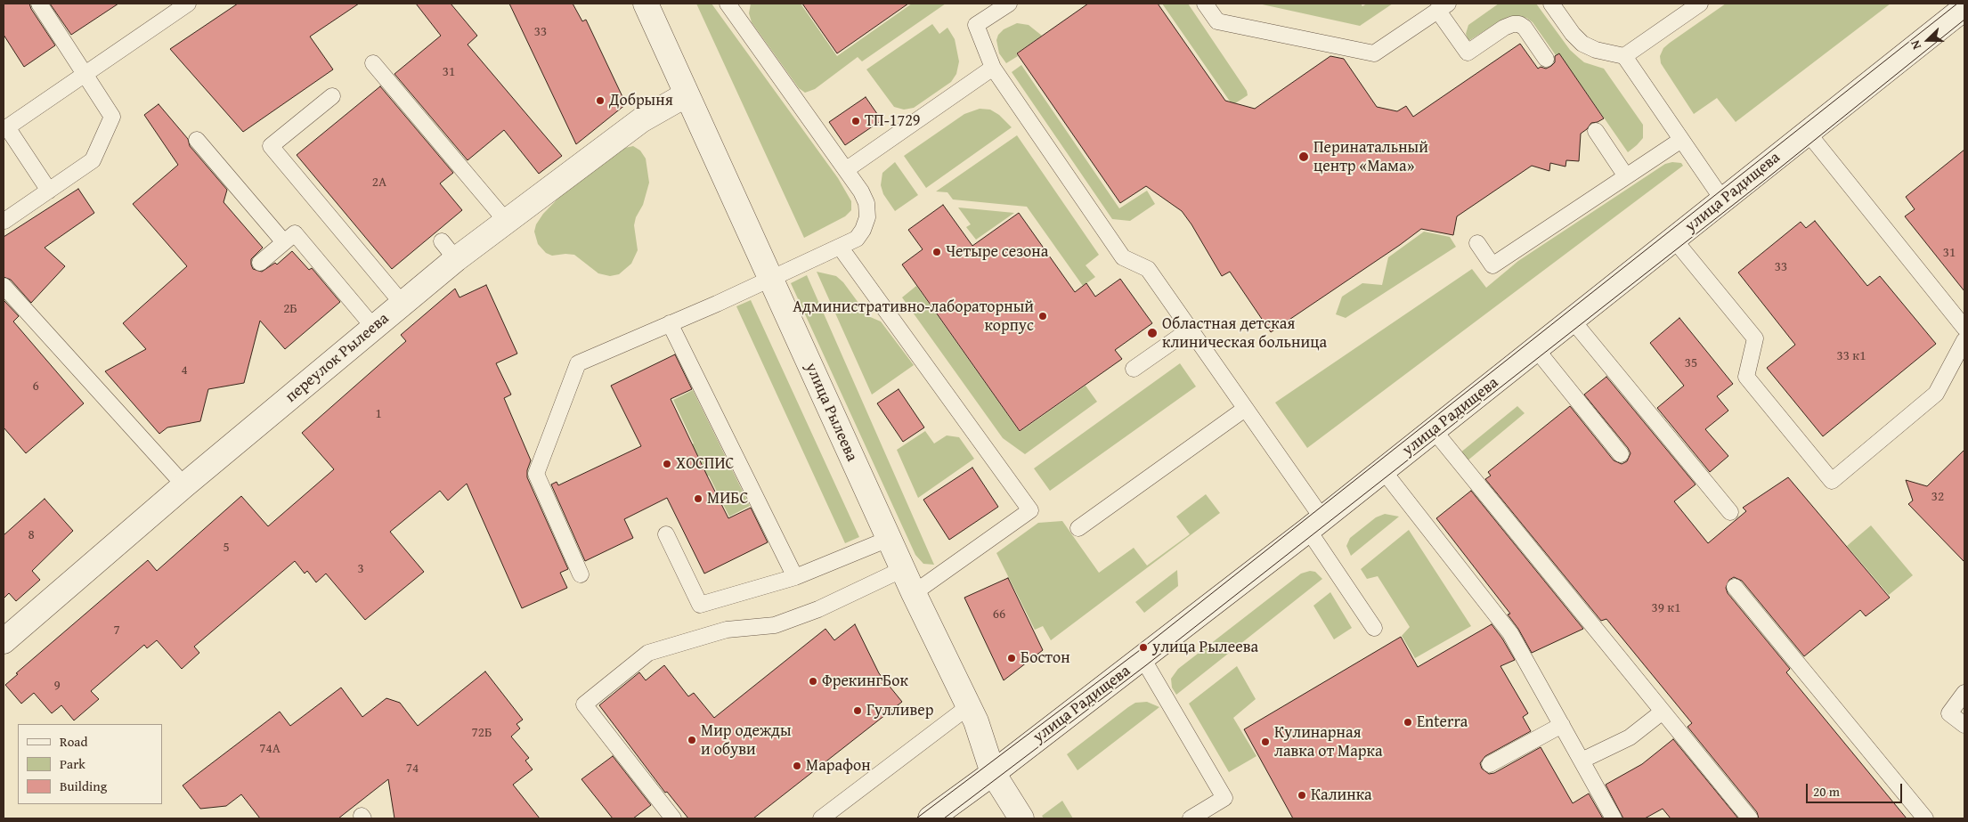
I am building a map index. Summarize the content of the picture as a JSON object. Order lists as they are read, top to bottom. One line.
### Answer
{"streets":{"street":["улица Радищева","переулок Рылеева","улица Рылеева"]},"crossings":[["улица Радищева","улица Рылеева"],["переулок Рылеева","улица Рылеева"]],"places":["Добрыня","ТП-1729","Перинатальный центр «Мама»","Четыре сезона","Административно-лабораторный корпус","Областная детская клиническая больница","ХОСПИС","МИБС","улица Рылеева","Бостон","ФрекингБок","Гулливер","Enterra","Мир одежды и обуви","Кулинарная лавка от Марка","Марафон","Калинка"],"house_numbers":["33","31","2А","31","33","2Б","33 к1","35","4","6","1","32","8","5","3","39 к1","66","7","9","72Б","74А","74"],"legend":["Road","Park","Building"],"scale_bar":"20 m","north":"left"}
